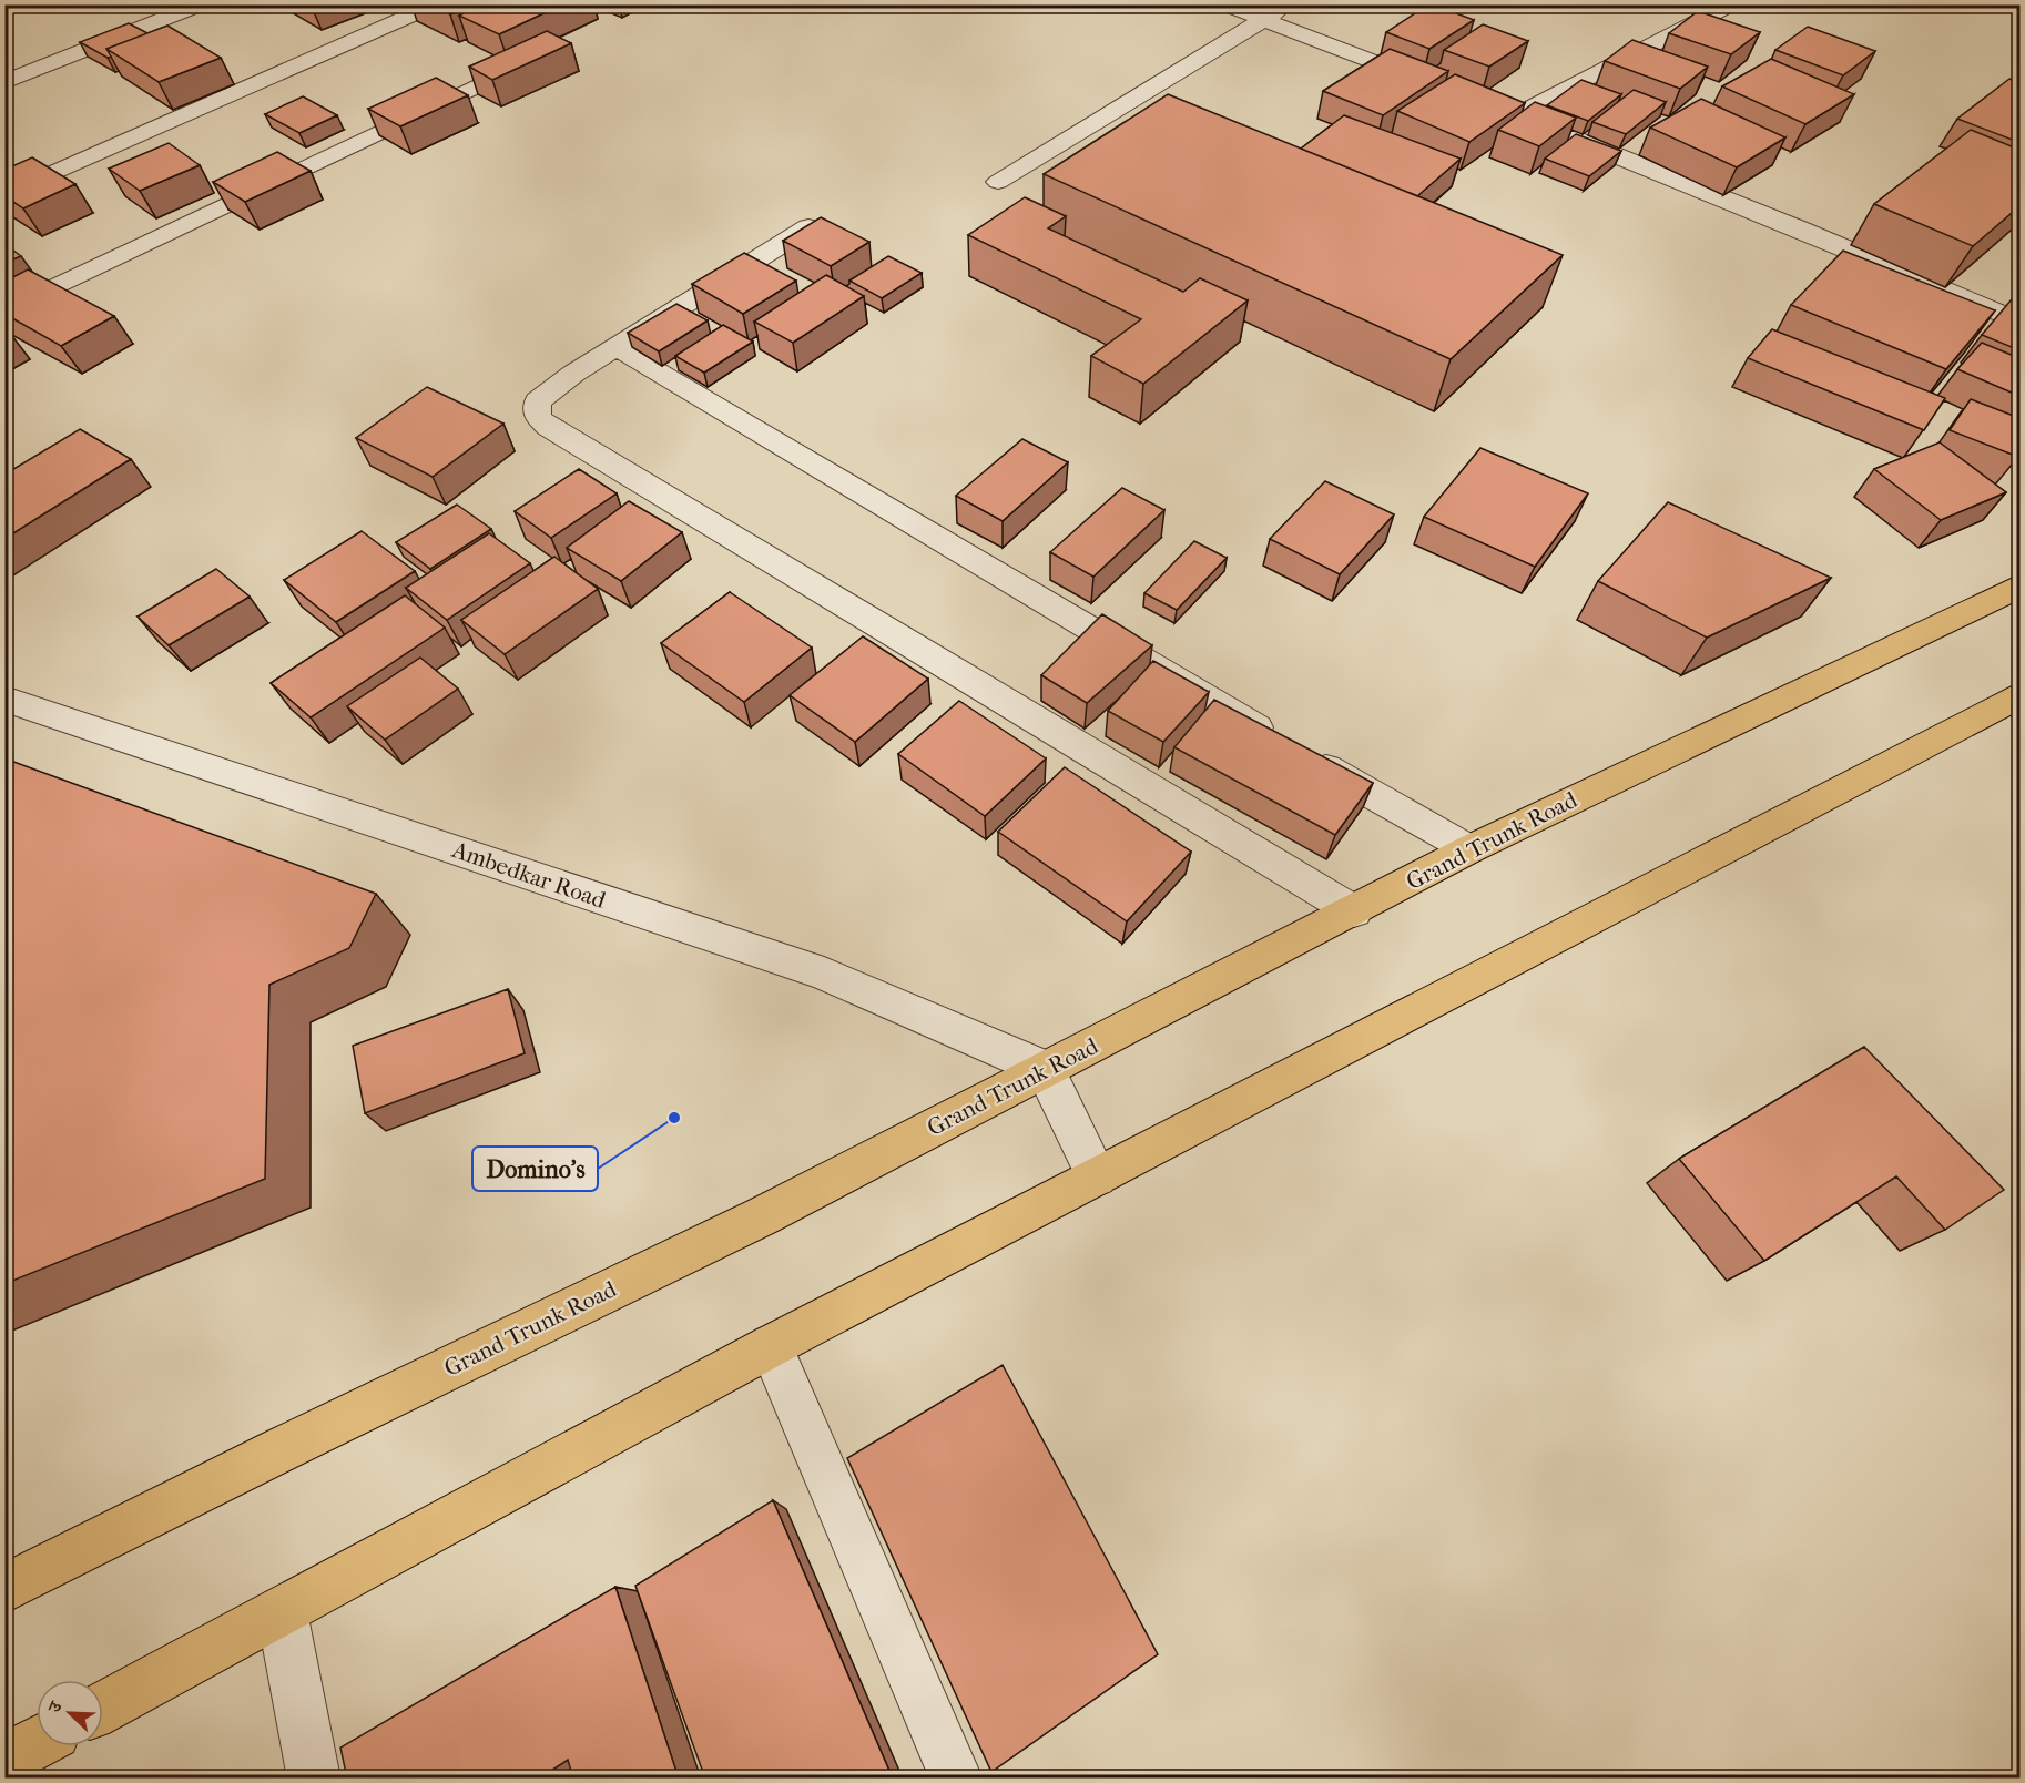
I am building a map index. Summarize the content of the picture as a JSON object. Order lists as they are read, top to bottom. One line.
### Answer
{"streets":{"highway":["Grand Trunk Road"],"street":["Ambedkar Road"]},"crossings":[["Grand Trunk Road","Ambedkar Road"]],"places":["Domino's"],"north":"top left"}
